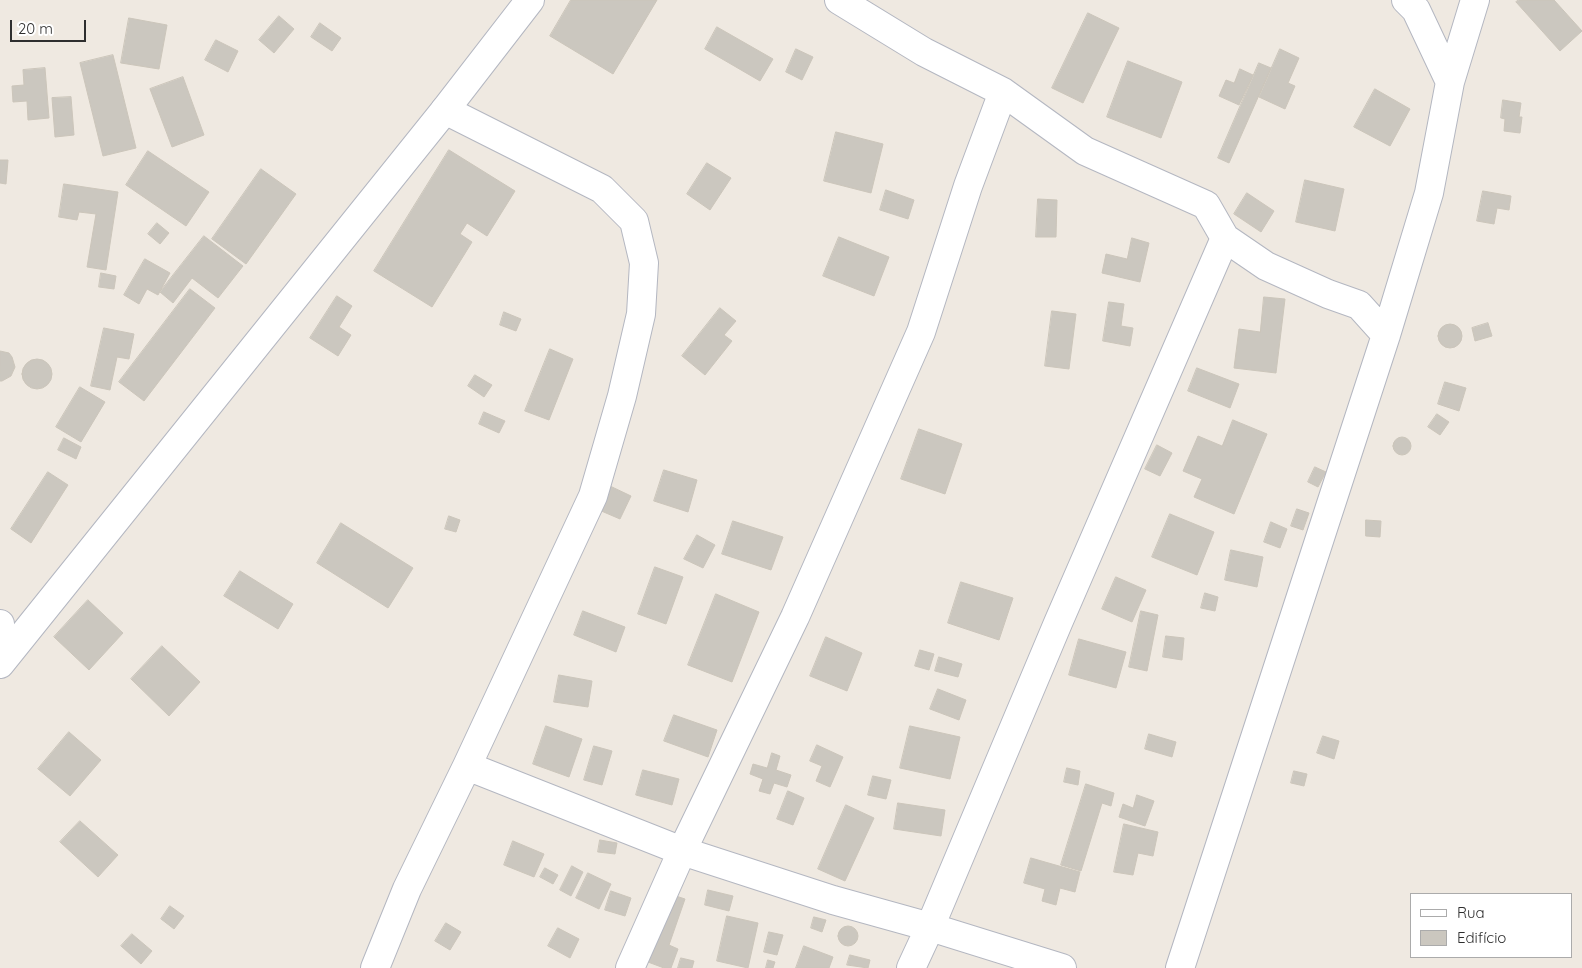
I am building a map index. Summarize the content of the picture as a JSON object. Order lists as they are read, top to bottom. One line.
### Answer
{"legend":["Rua","Edifício"],"scale_bar":"20 m"}
